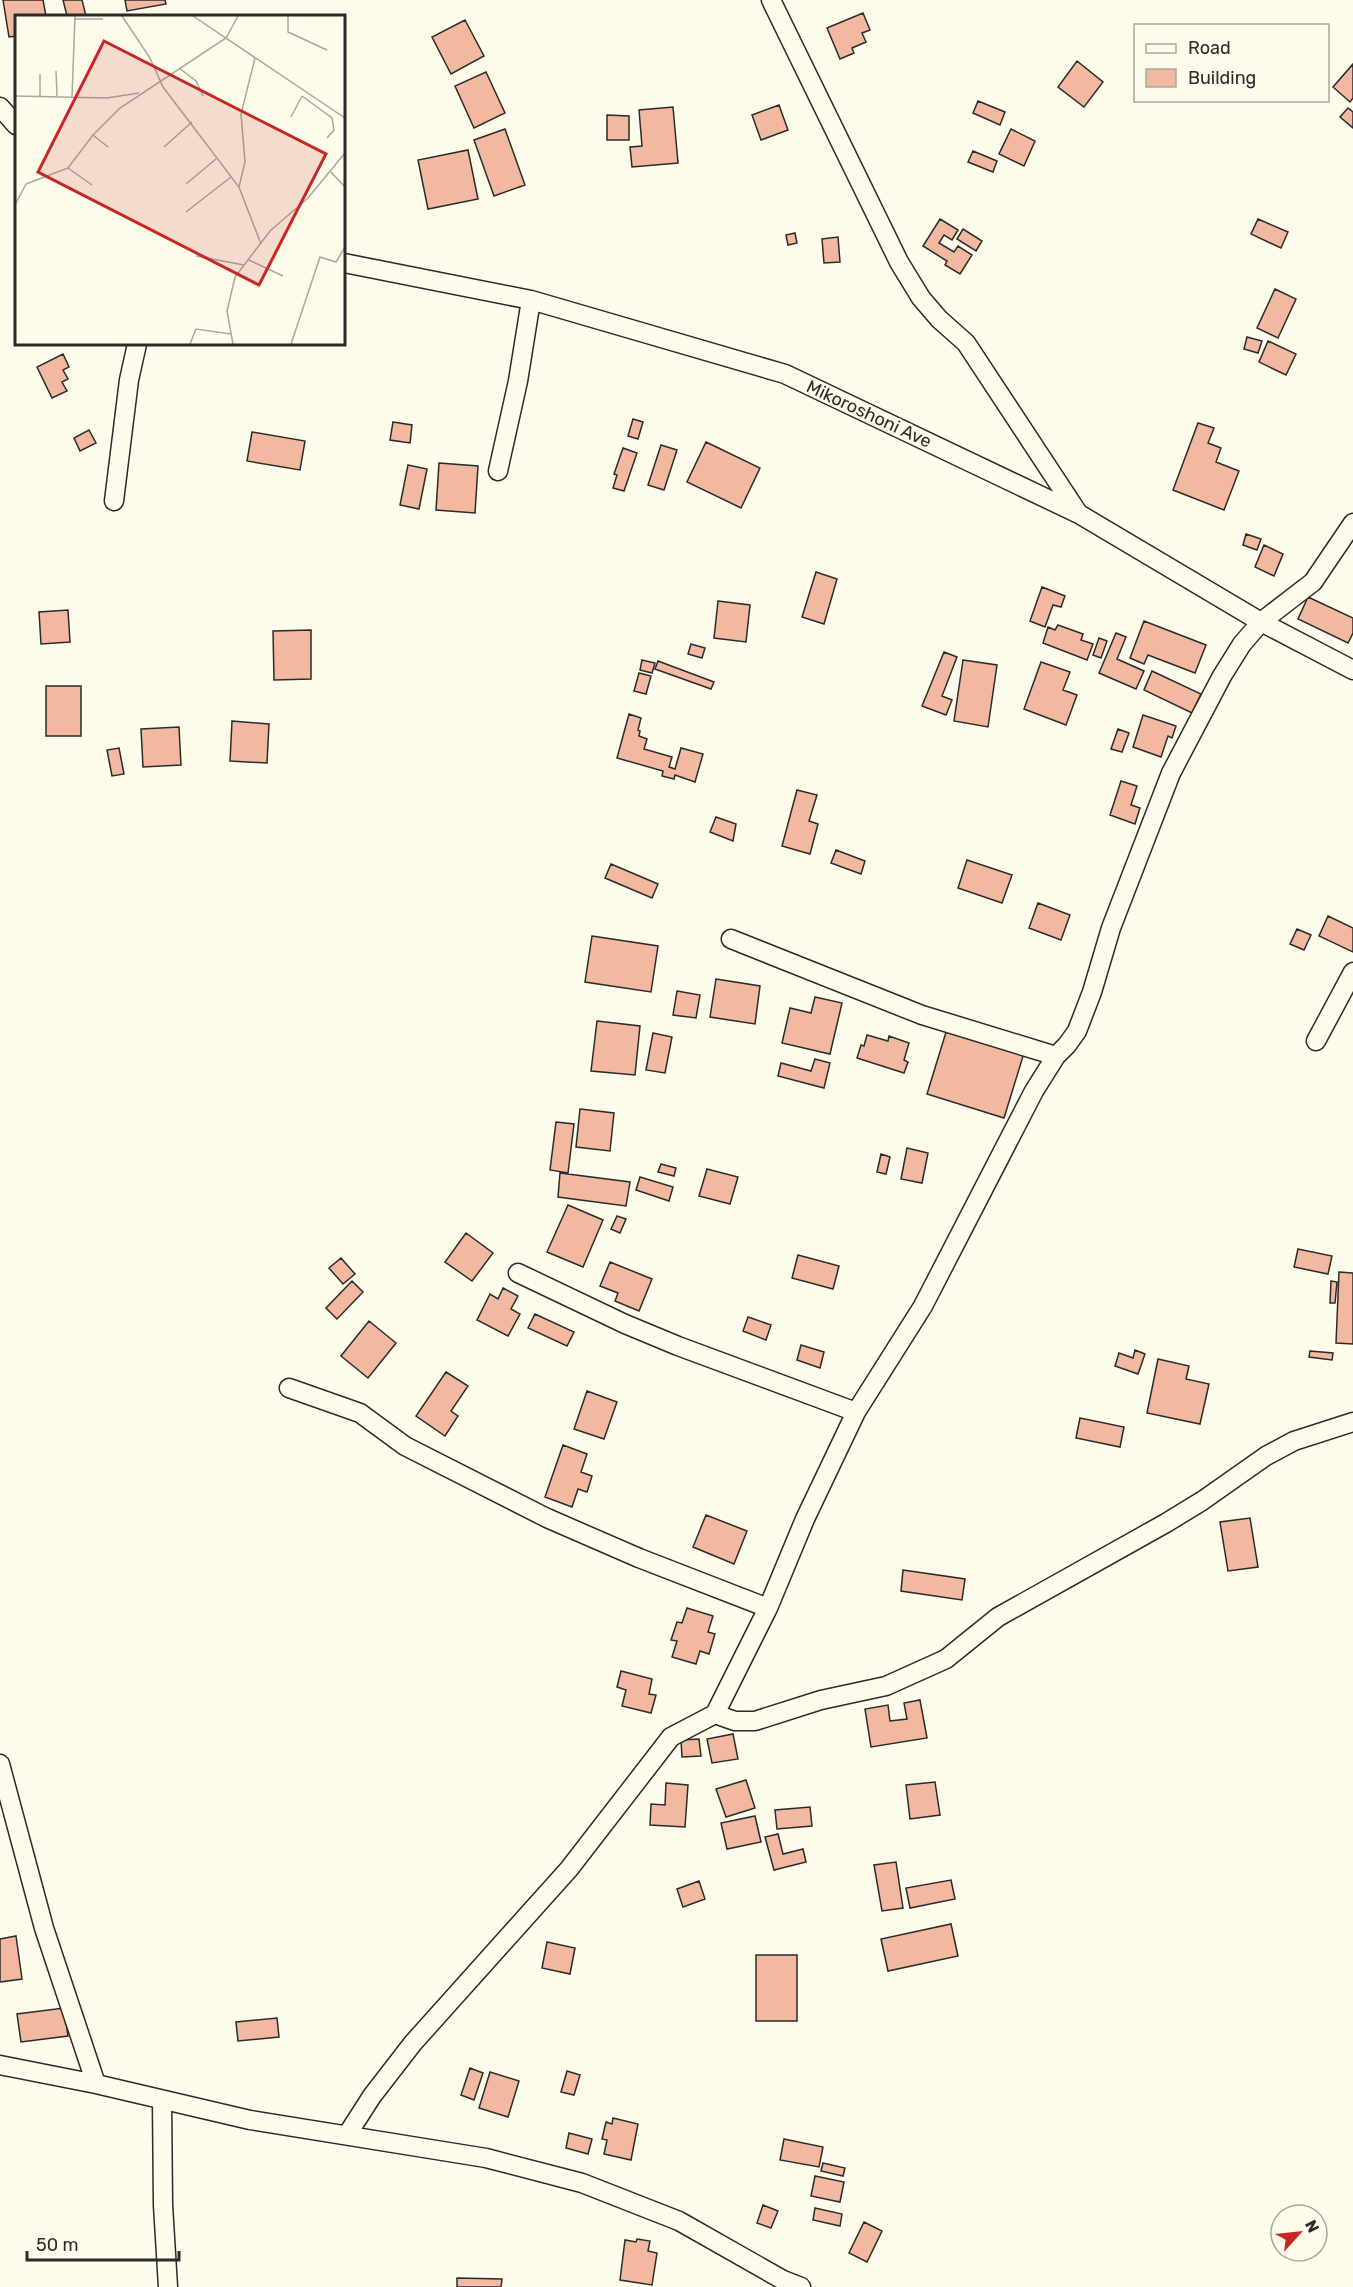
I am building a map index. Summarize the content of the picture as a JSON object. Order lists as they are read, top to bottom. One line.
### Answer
{"streets":{"street":["Mikoroshoni Ave"]},"legend":["Road","Building"],"scale_bar":"50 m","north":"top right"}
